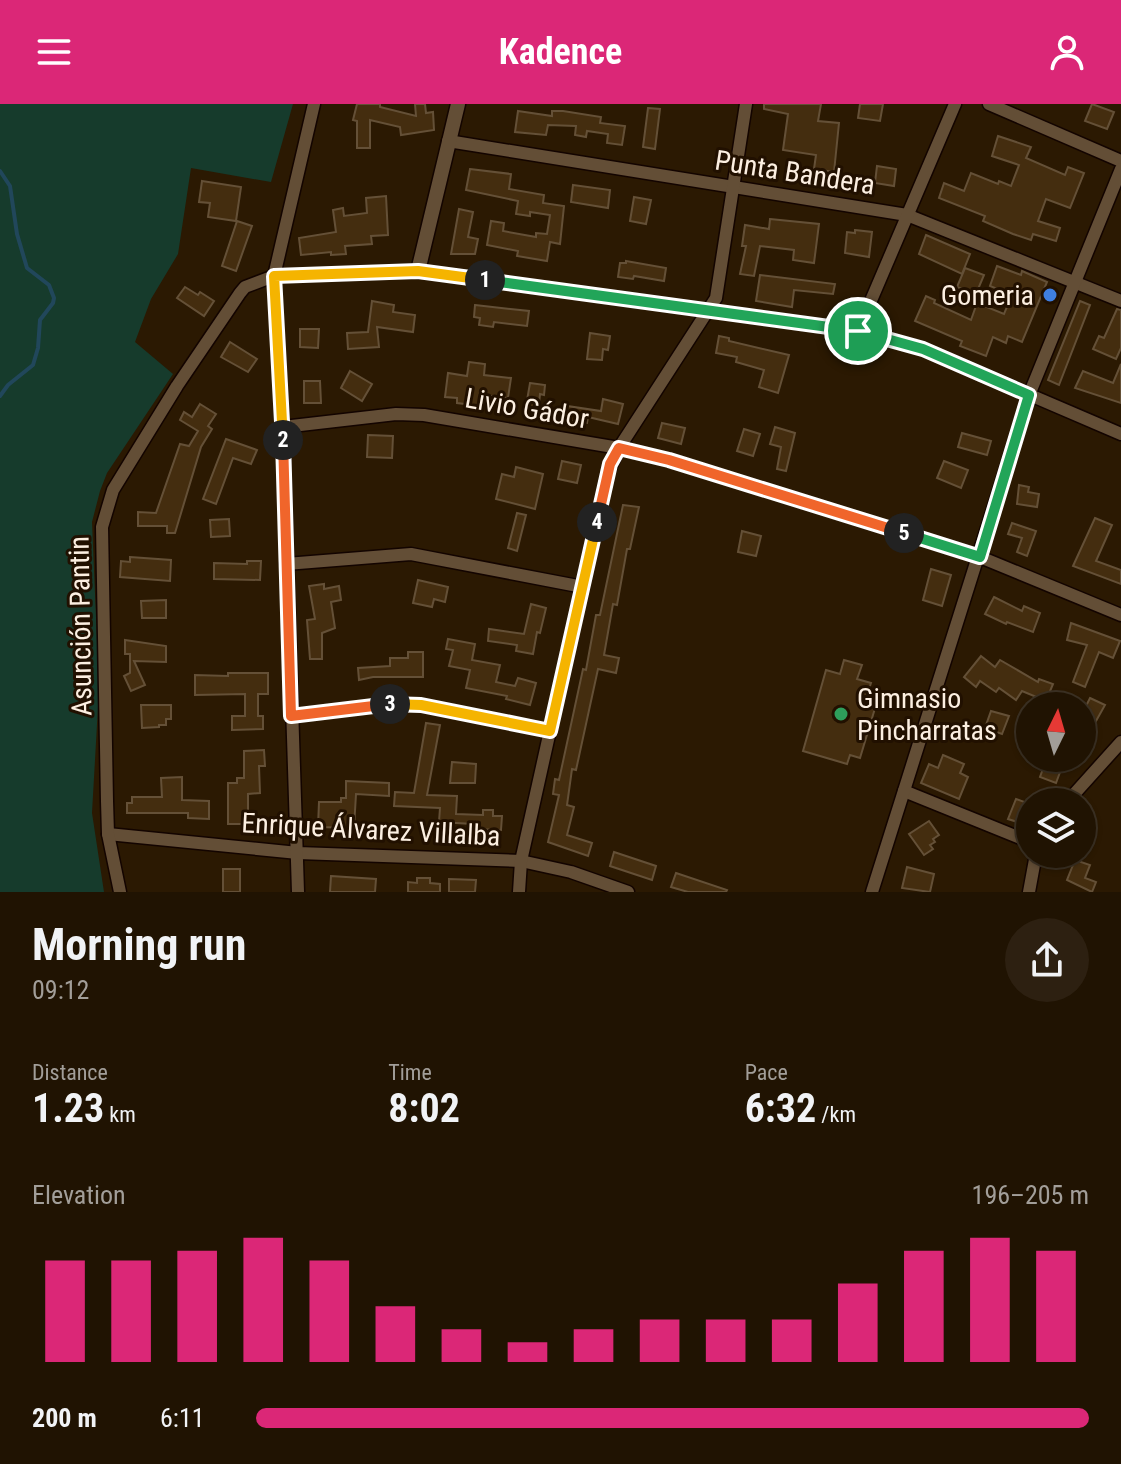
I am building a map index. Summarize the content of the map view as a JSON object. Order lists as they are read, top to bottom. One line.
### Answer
{"streets":{"street":["Punta Bandera","Livio Gádor","Asunción Pantin","Enrique Álvarez Villalba"]},"crossings":[["Asunción Pantin","Enrique Álvarez Villalba"]],"places":["Gomeria","Gimnasio Pincharratas"],"north":"top","page":{"header":"Kadence","pins":["1","2","4","5","3"],"heading":["Morning run","09:12"],"stats":[["Distance","1.23 km"],["Time","8:02"],["Pace","6:32 /km"]],"chart":["Elevation","196–205 m"],"list":[{"name":"200 m","note":"6:11"}]}}
